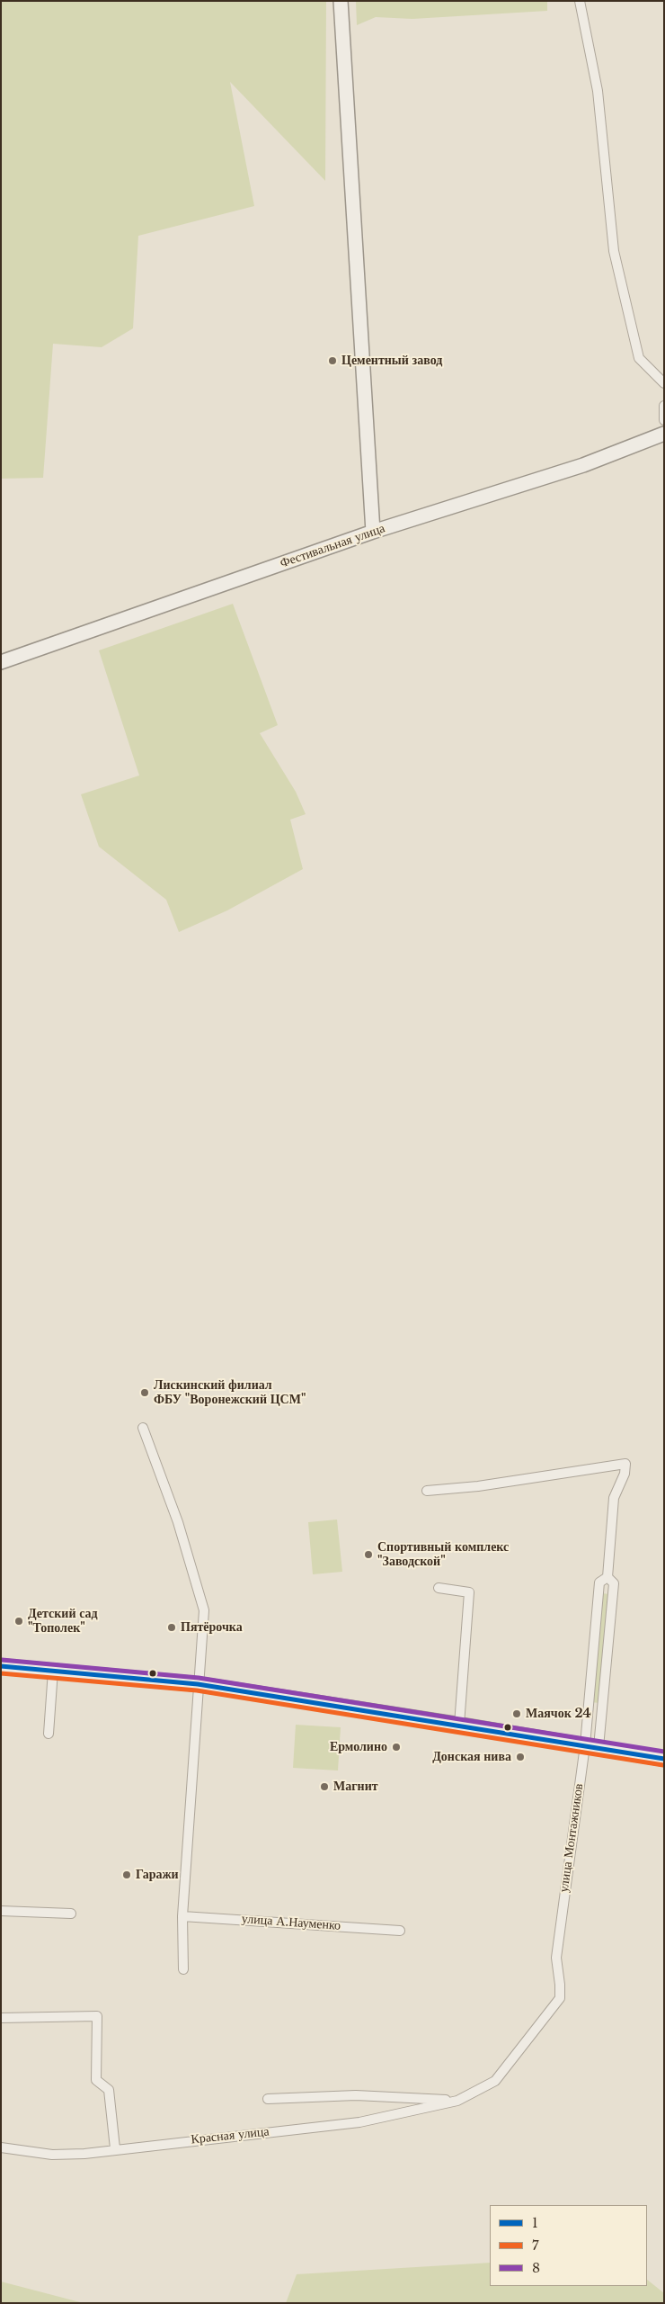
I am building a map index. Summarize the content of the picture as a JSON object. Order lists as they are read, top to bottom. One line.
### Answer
{"streets":{"main road":["Фестивальная улица"],"street":["улица Монтажников","улица А.Науменко","Красная улица"]},"crossings":[["улица Монтажников","Красная улица"]],"places":["Цементный завод","Лискинский филиал ФБУ \"Воронежский ЦСМ\"","Спортивный комплекс \"Заводской\"","Детский сад \"Тополек\"","Пятёрочка","Маячок 24","Ермолино","Донская нива","Магнит","Гаражи"],"lines":["transit line 8","transit line 1","transit line 7"],"legend":["1","7","8"]}
